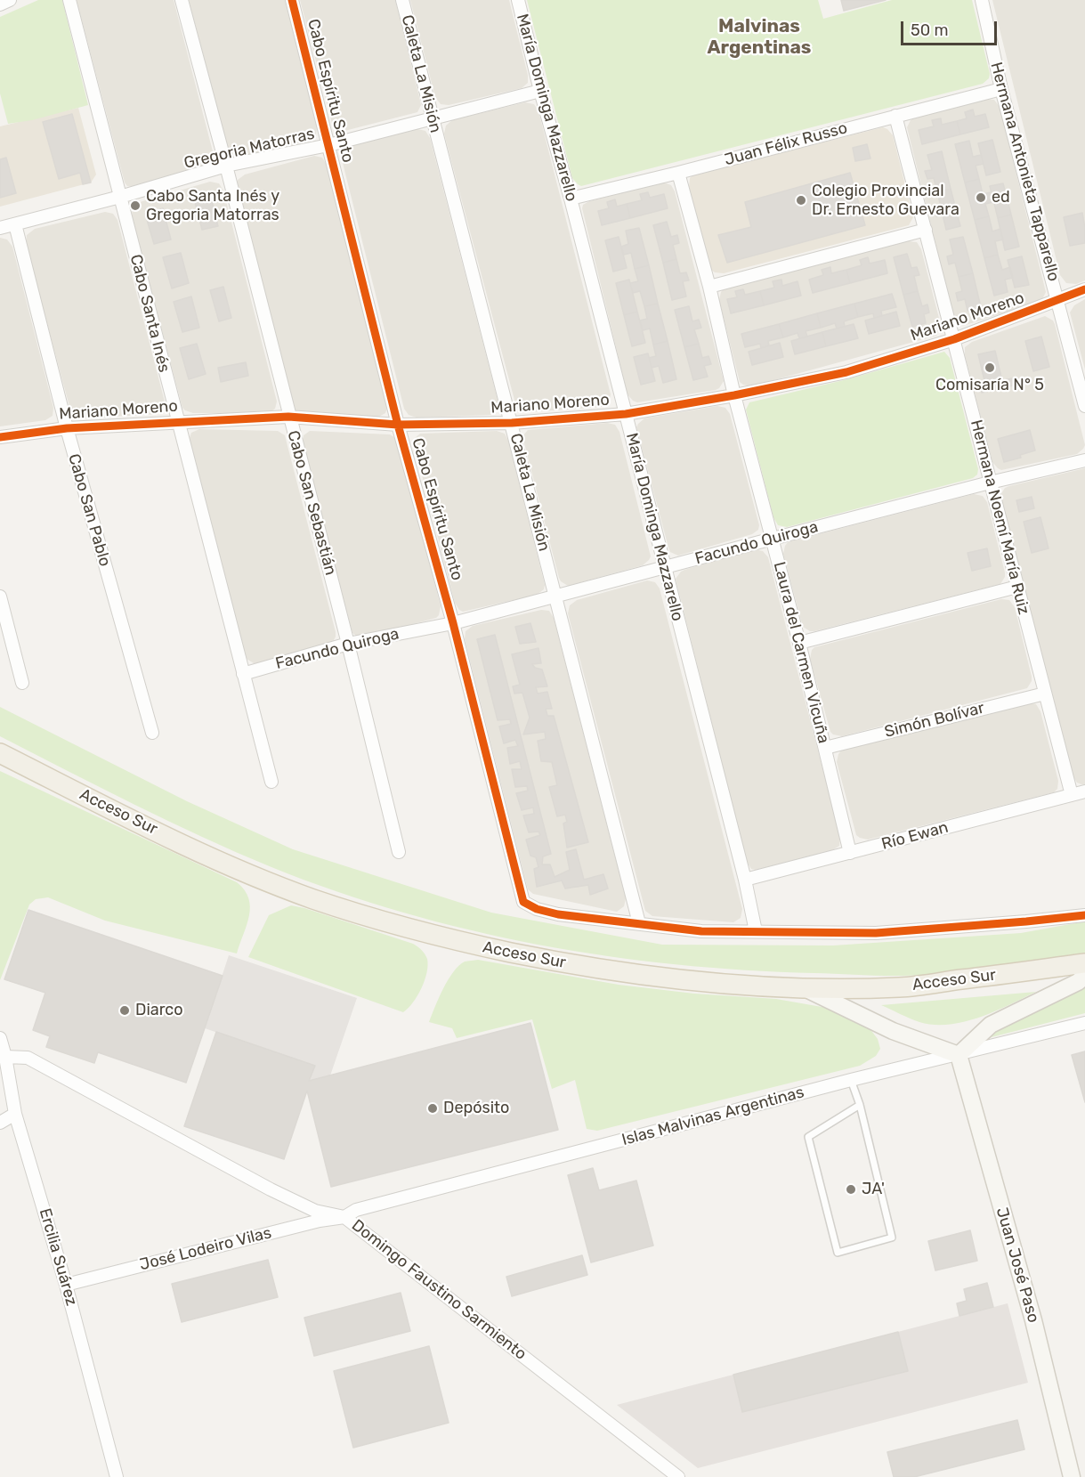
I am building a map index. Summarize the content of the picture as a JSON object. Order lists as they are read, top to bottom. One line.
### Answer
{"streets":{"main road":["Acceso Sur"],"street":["Caleta La Misión","Cabo Espíritu Santo","María Dominga Mazzarello","Juan Félix Russo","Gregoria Matorras","Hermana Antonieta Tapparello","Cabo Santa Inés","Mariano Moreno","Cabo San Sebastián","Cabo San Pablo","Hermana Noemí María Ruiz","Facundo Quiroga","Laura del Carmen Vicuña","Simón Bolívar","Río Ewan","Islas Malvinas Argentinas","José Lodeiro Vilas","Ercilia Suárez","Juan José Paso","Domingo Faustino Sarmiento"]},"crossings":[["Caleta La Misión","Cabo Espíritu Santo"],["Caleta La Misión","Gregoria Matorras"],["Caleta La Misión","Mariano Moreno"],["Caleta La Misión","Facundo Quiroga"],["Cabo Espíritu Santo","Gregoria Matorras"],["Cabo Espíritu Santo","Mariano Moreno"],["Cabo Espíritu Santo","Facundo Quiroga"],["María Dominga Mazzarello","Juan Félix Russo"],["María Dominga Mazzarello","Gregoria Matorras"],["María Dominga Mazzarello","Mariano Moreno"],["María Dominga Mazzarello","Facundo Quiroga"],["María Dominga Mazzarello","Río Ewan"],["Juan Félix Russo","Hermana Antonieta Tapparello"],["Juan Félix Russo","Hermana Noemí María Ruiz"],["Juan Félix Russo","Laura del Carmen Vicuña"],["Gregoria Matorras","Cabo Santa Inés"],["Gregoria Matorras","Cabo San Sebastián"],["Gregoria Matorras","Cabo San Pablo"],["Hermana Antonieta Tapparello","Mariano Moreno"],["Cabo Santa Inés","Mariano Moreno"],["Cabo Santa Inés","Facundo Quiroga"],["Mariano Moreno","Cabo San Sebastián"],["Mariano Moreno","Cabo San Pablo"],["Mariano Moreno","Hermana Noemí María Ruiz"],["Mariano Moreno","Laura del Carmen Vicuña"],["Cabo San Sebastián","Facundo Quiroga"],["Hermana Noemí María Ruiz","Facundo Quiroga"],["Hermana Noemí María Ruiz","Simón Bolívar"],["Hermana Noemí María Ruiz","Río Ewan"],["Facundo Quiroga","Laura del Carmen Vicuña"],["Laura del Carmen Vicuña","Simón Bolívar"],["Laura del Carmen Vicuña","Río Ewan"],["Islas Malvinas Argentinas","José Lodeiro Vilas"],["Islas Malvinas Argentinas","Juan José Paso"],["Islas Malvinas Argentinas","Domingo Faustino Sarmiento"],["José Lodeiro Vilas","Ercilia Suárez"],["José Lodeiro Vilas","Domingo Faustino Sarmiento"],["Ercilia Suárez","Domingo Faustino Sarmiento"]],"districts":["Malvinas Argentinas"],"places":["ed","Colegio Provincial Dr. Ernesto Guevara","Cabo Santa Inés y Gregoria Matorras","Comisaría N° 5","Diarco","Depósito","JA'"],"scale_bar":"50 m"}
